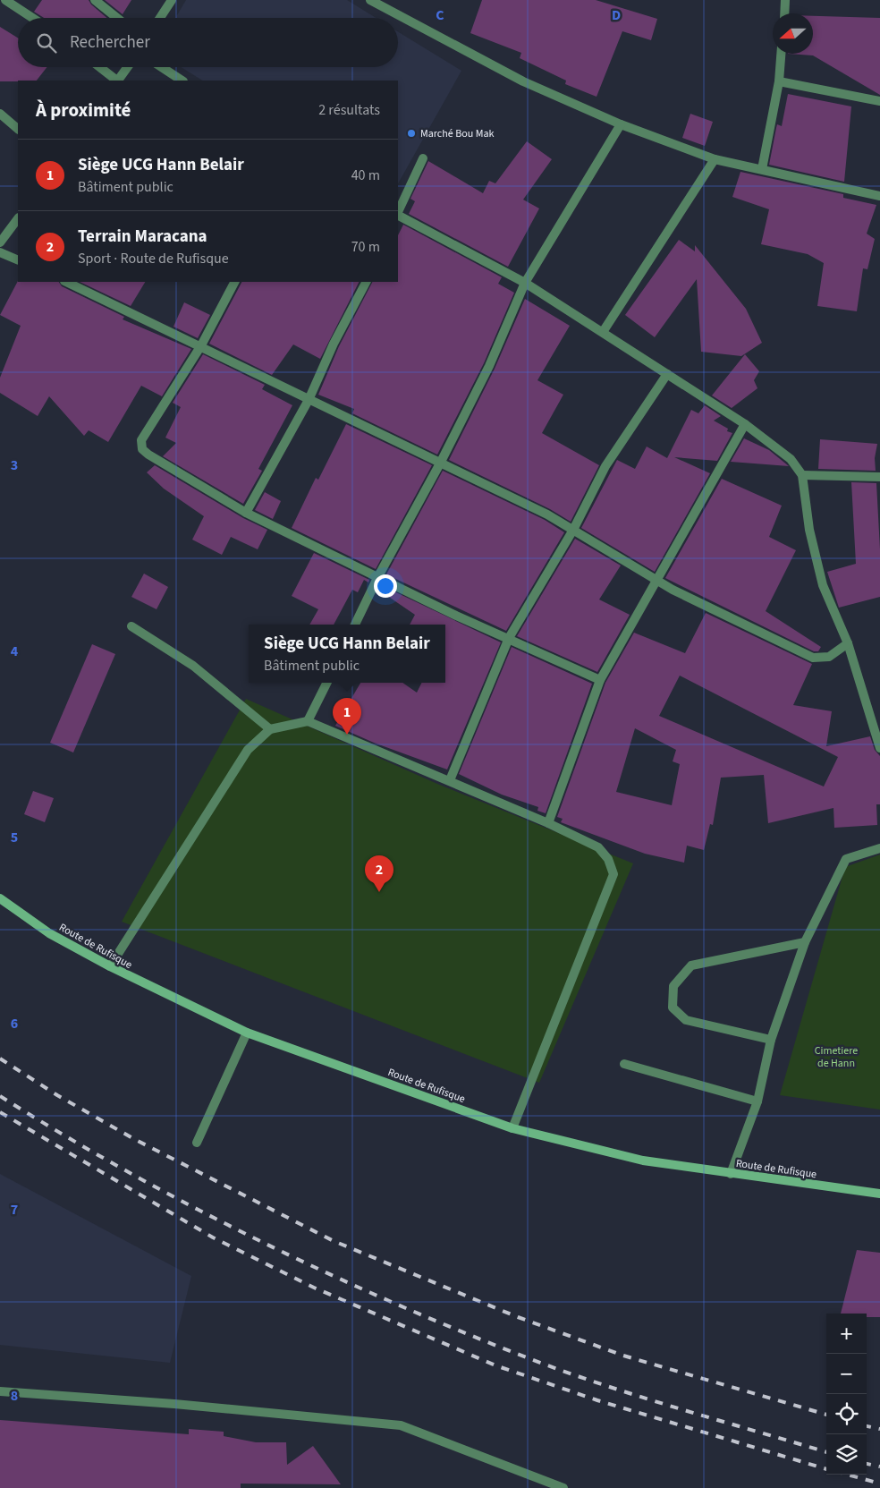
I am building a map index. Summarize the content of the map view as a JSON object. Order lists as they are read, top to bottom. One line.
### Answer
{"streets":{"main road":["Route de Rufisque"]},"parks":["Cimetiere de Hann"],"places":["Marché Bou Mak"],"north":"left","page":{"search":"Rechercher","heading":["À proximité","2 résultats"],"list":[{"mark":"1","name":"Siège UCG Hann Belair","note":"Bâtiment public","value":"40 m"},{"mark":"2","name":"Terrain Maracana","note":"Sport · Route de Rufisque","value":"70 m"}],"popup":["Siège UCG Hann Belair","Bâtiment public"],"pins":["1","2"],"map_buttons":["+","−"]},"grid":{"columns":["C","D"],"rows":["3","4","5","6","7","8"]}}
